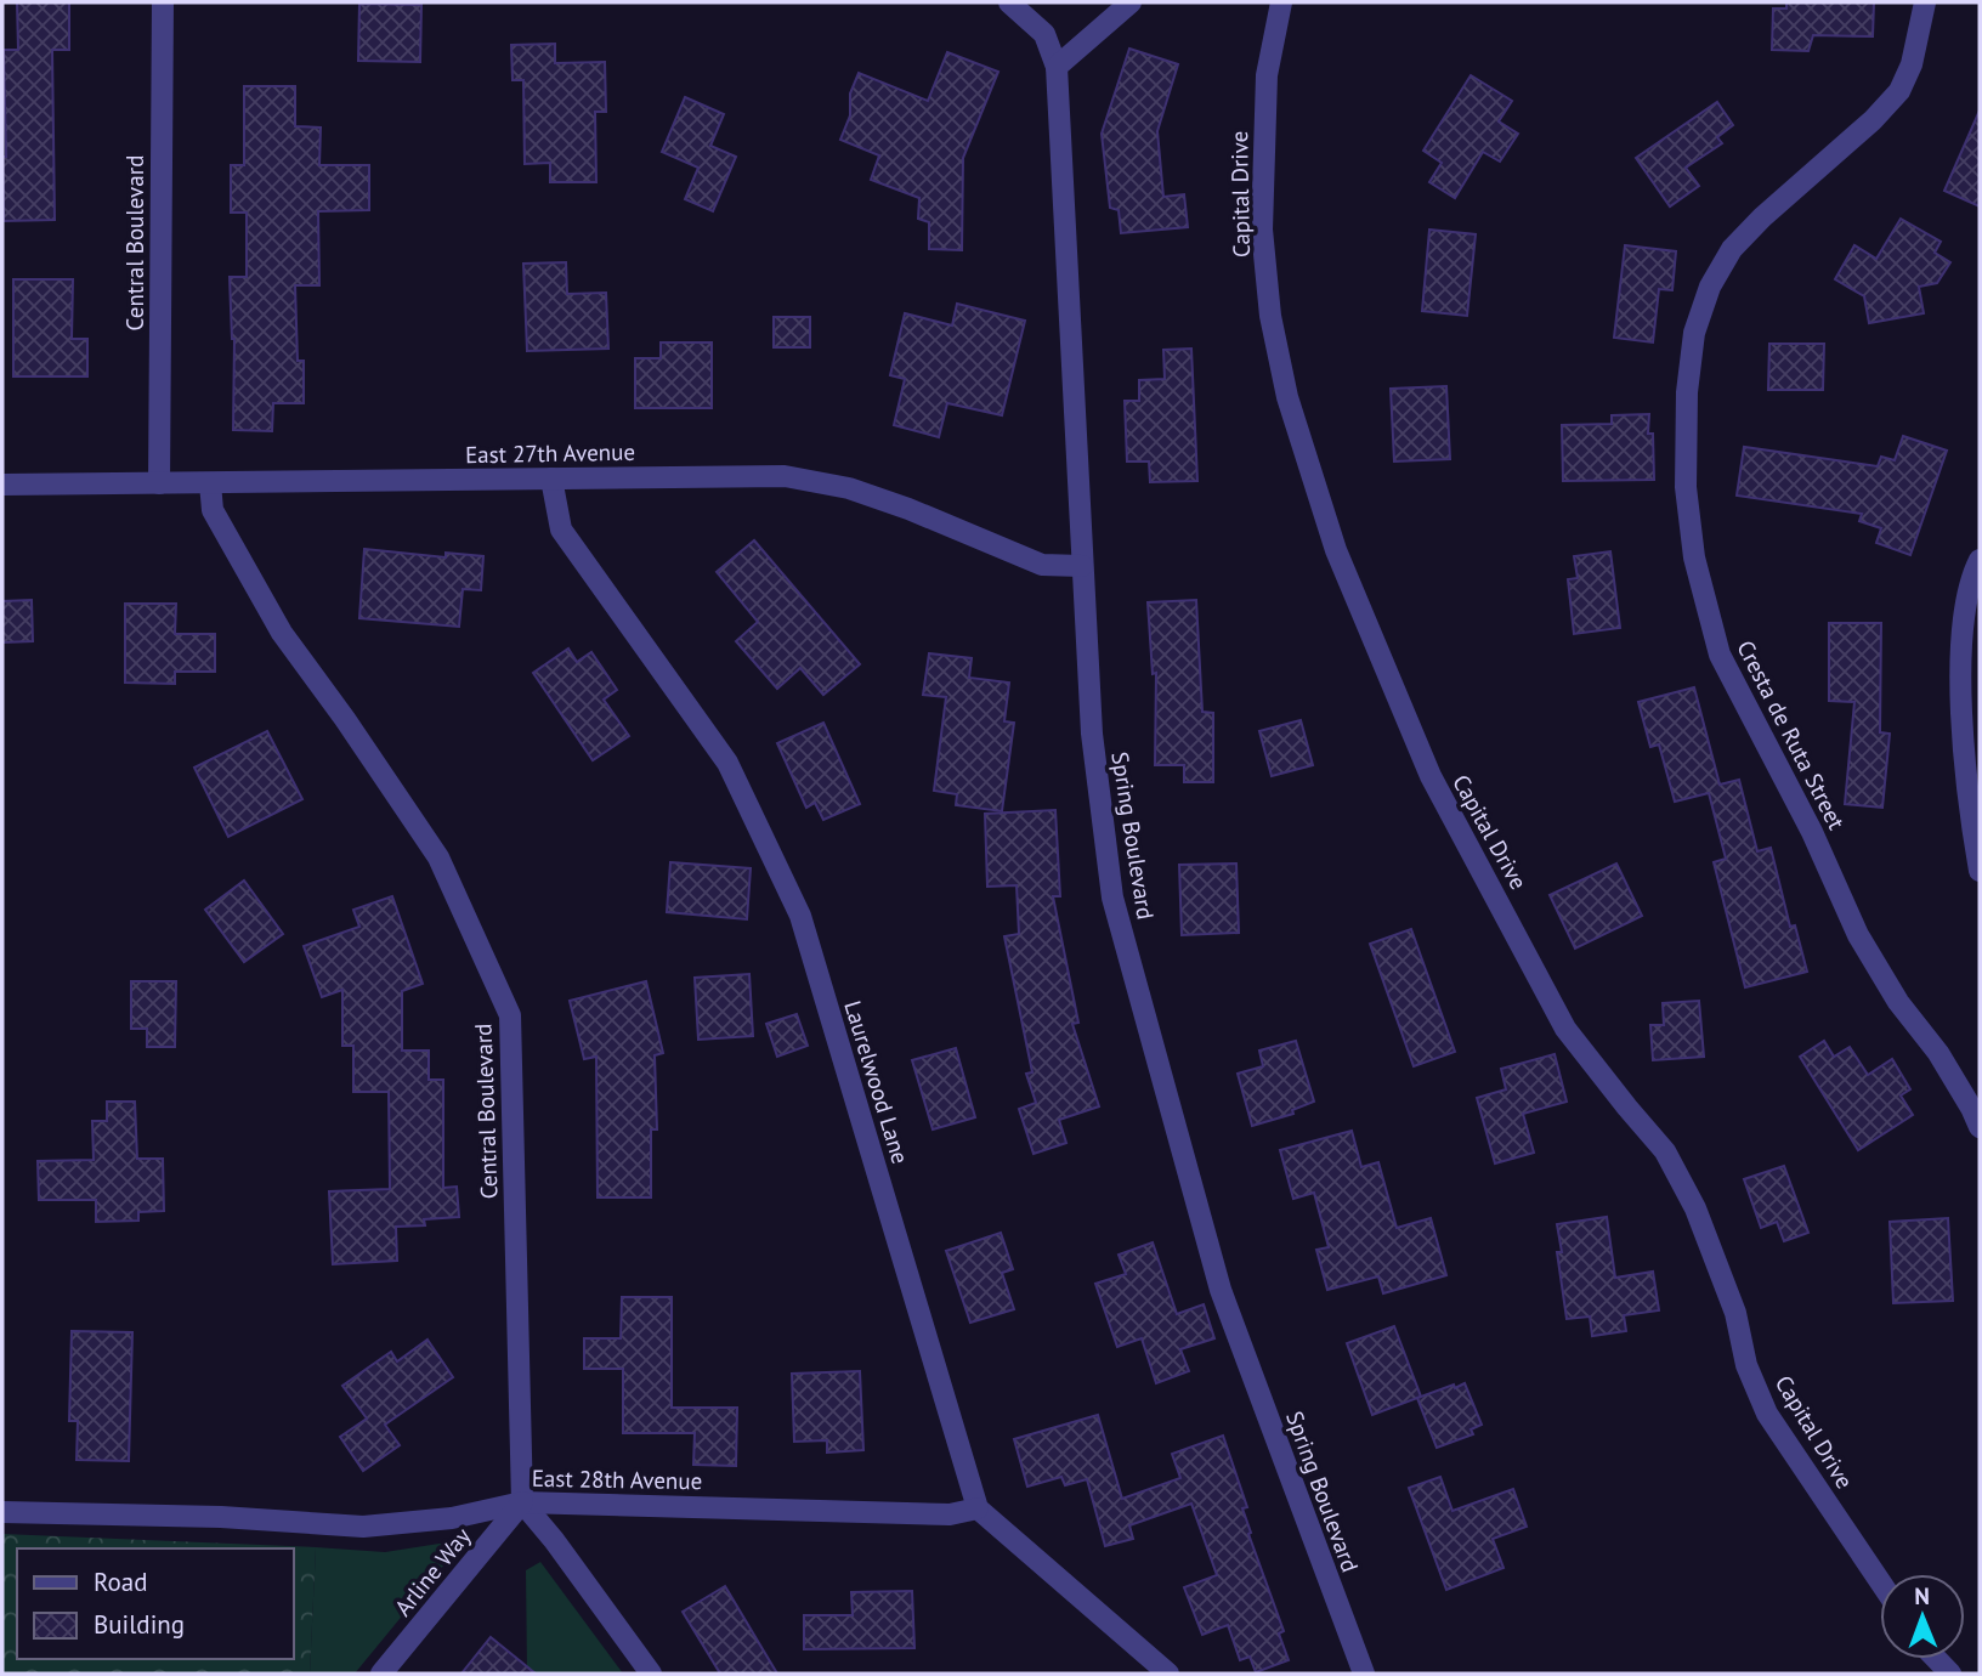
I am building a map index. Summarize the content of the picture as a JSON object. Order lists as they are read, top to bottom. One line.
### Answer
{"streets":{"street":["Capital Drive","Central Boulevard","East 27th Avenue","Cresta de Ruta Street","Spring Boulevard","Laurelwood Lane","East 28th Avenue","Arline Way"]},"crossings":[["Central Boulevard","East 27th Avenue"],["Central Boulevard","East 28th Avenue"],["Central Boulevard","Arline Way"],["East 27th Avenue","Spring Boulevard"],["East 27th Avenue","Laurelwood Lane"],["Laurelwood Lane","East 28th Avenue"],["East 28th Avenue","Arline Way"]],"legend":["Road","Building"],"north":"top"}
